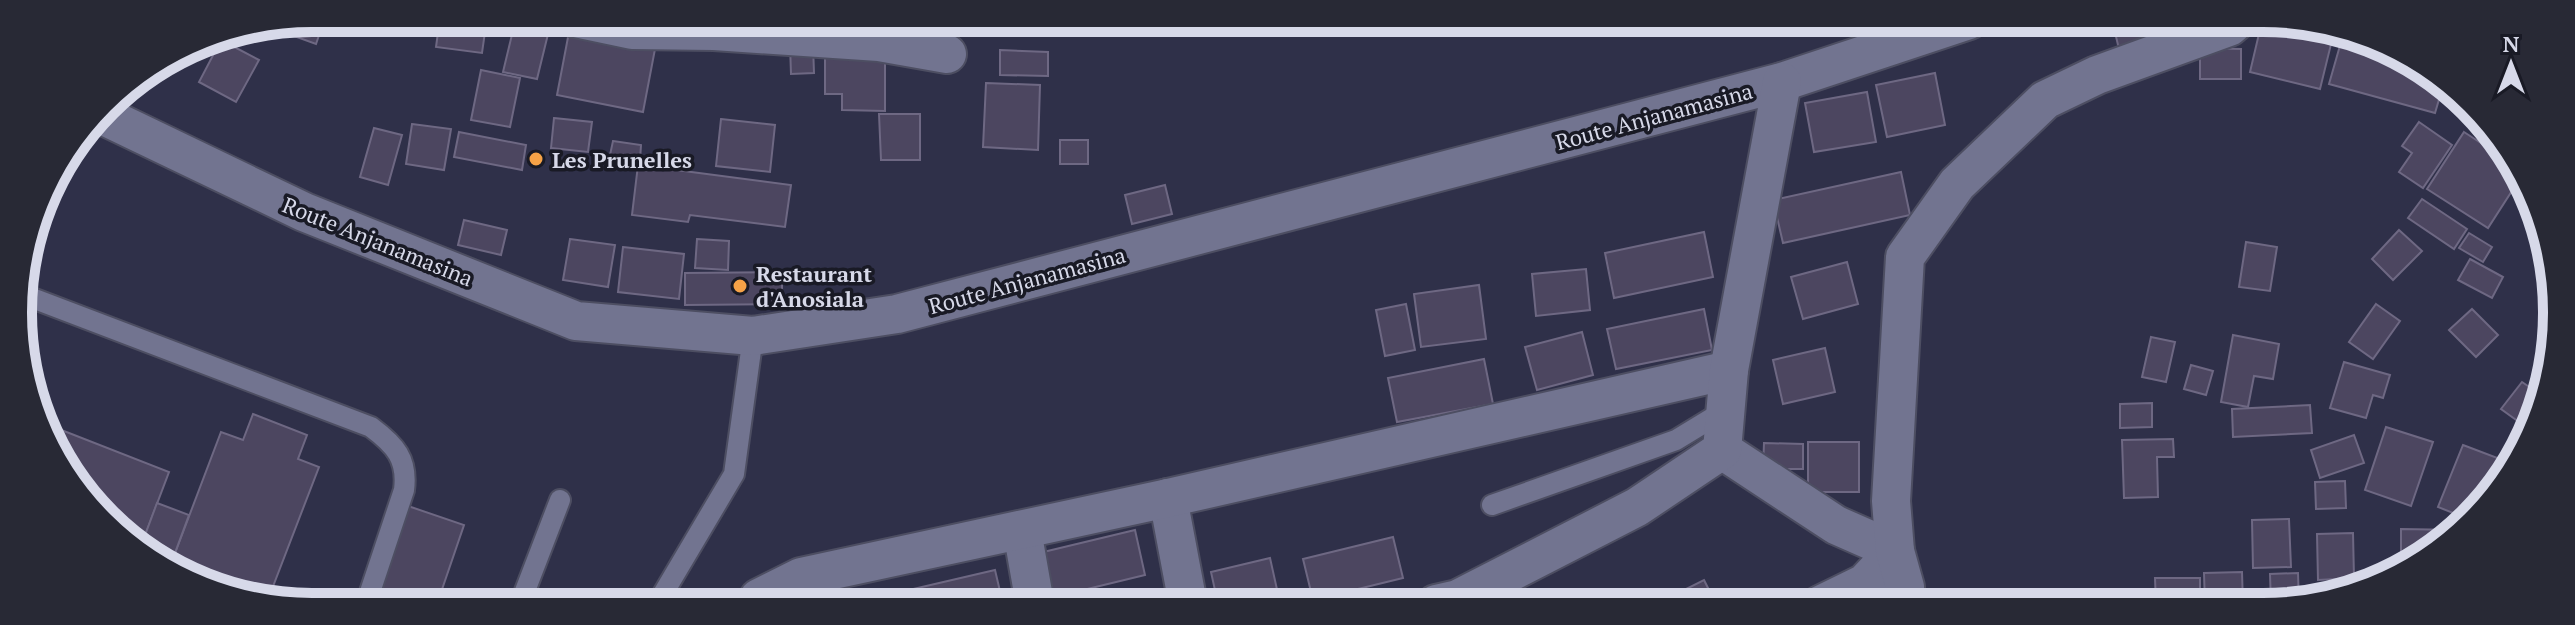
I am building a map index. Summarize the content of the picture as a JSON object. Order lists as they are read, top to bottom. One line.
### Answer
{"streets":{"street":["Route Anjanamasina"]},"places":["Les Prunelles","Restaurant d'Anosiala"],"north":"top"}
